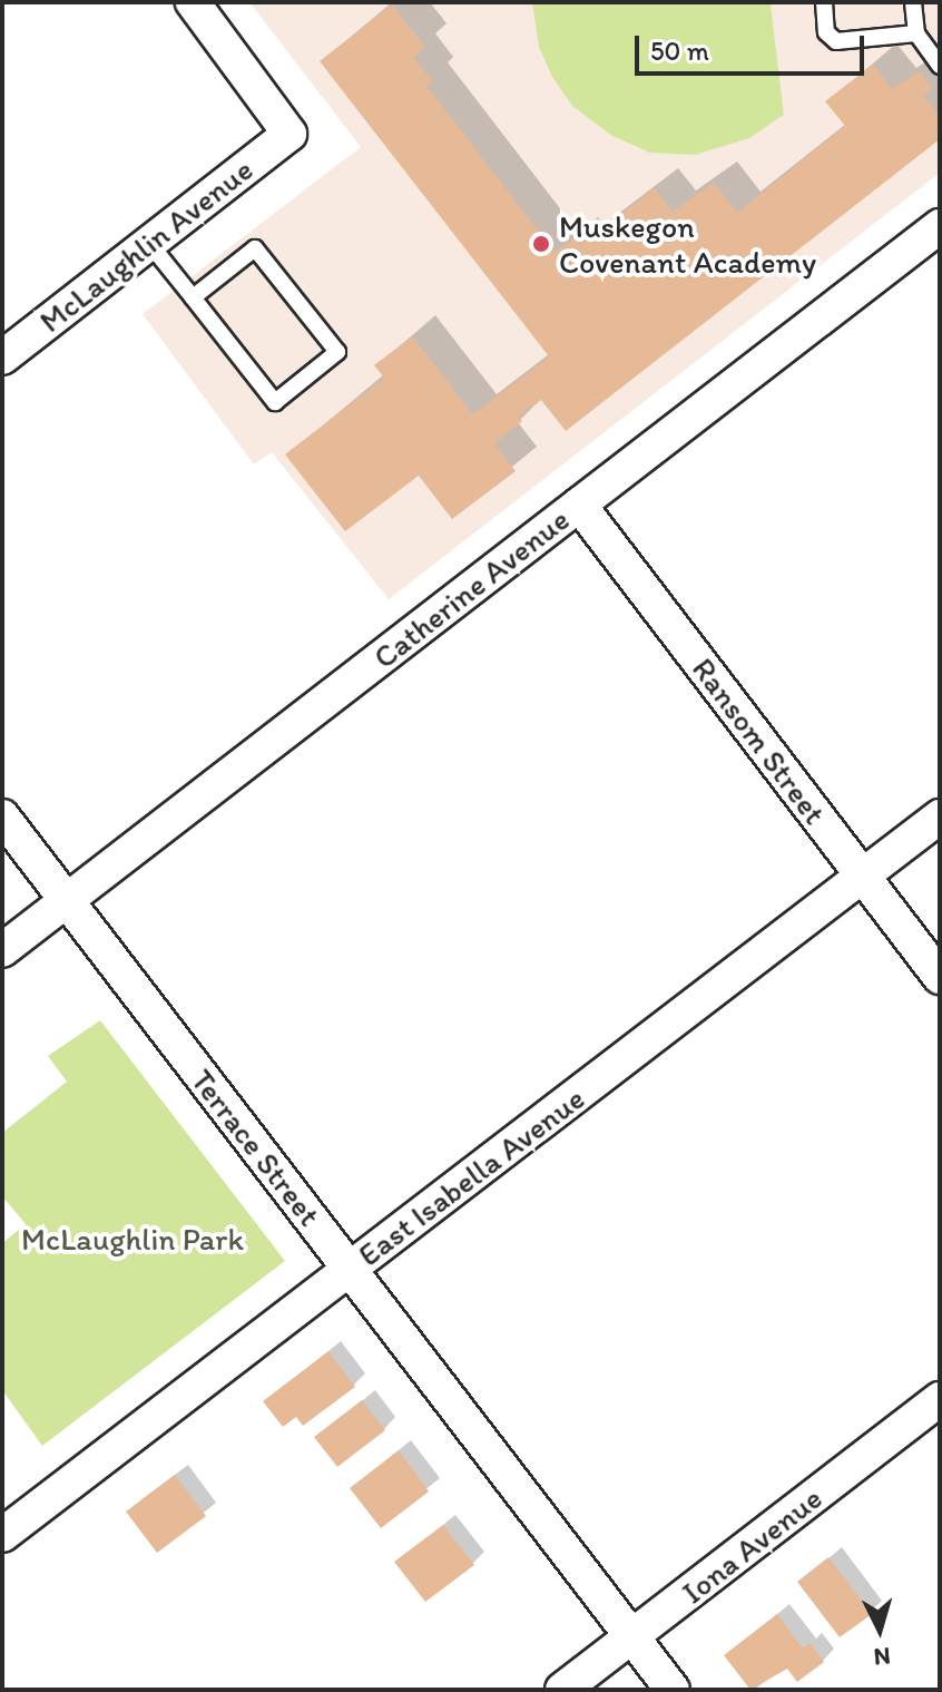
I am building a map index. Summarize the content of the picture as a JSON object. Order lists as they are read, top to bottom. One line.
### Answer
{"streets":{"street":["McLaughlin Avenue","Catherine Avenue","Ransom Street","Terrace Street","East Isabella Avenue","Iona Avenue"]},"crossings":[["Catherine Avenue","Ransom Street"],["Catherine Avenue","Terrace Street"],["Ransom Street","East Isabella Avenue"],["Terrace Street","East Isabella Avenue"],["Terrace Street","Iona Avenue"]],"parks":["McLaughlin Park"],"places":["Muskegon Covenant Academy"],"scale_bar":"50 m","north":"bottom"}
